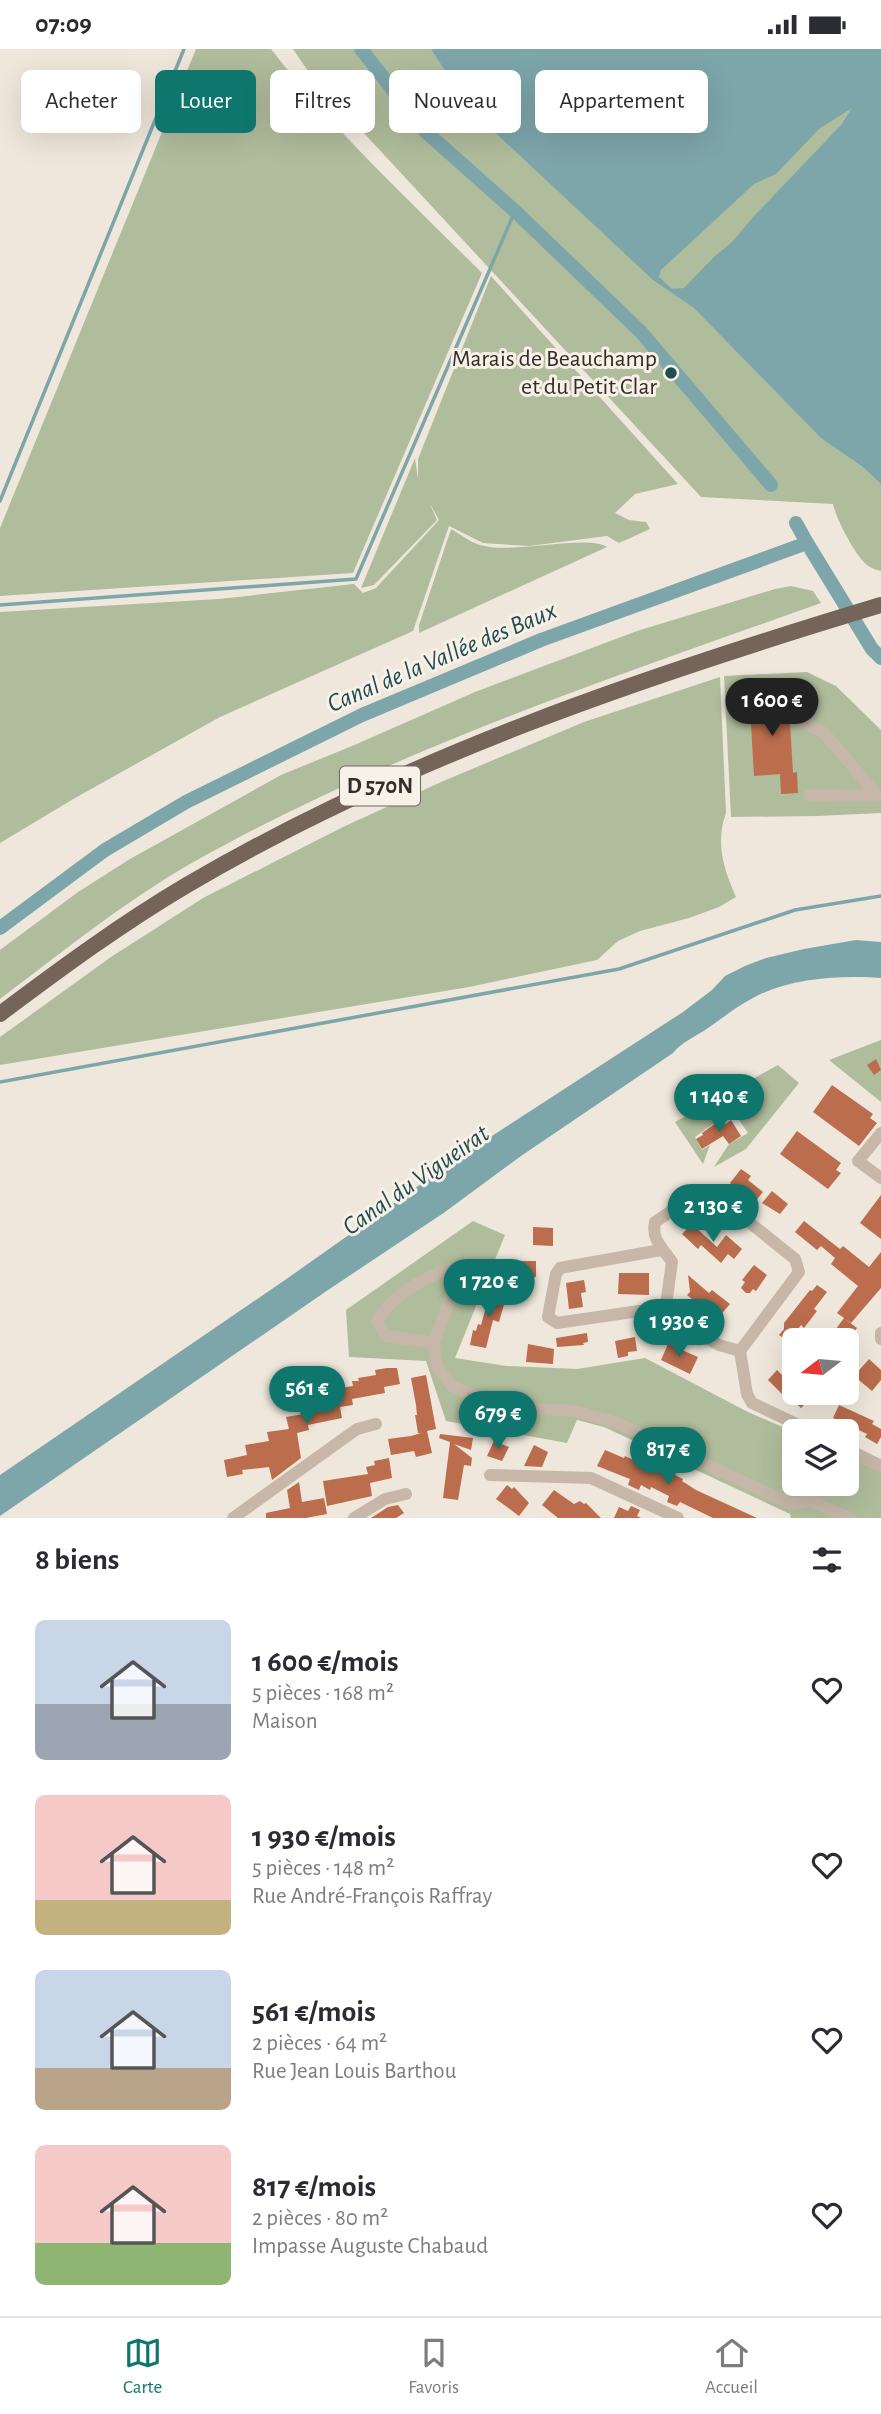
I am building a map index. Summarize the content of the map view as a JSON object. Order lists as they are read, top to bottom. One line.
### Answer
{"streets":{"main road":["D 570N"]},"water":["Canal de la Vallée des Baux","Canal du Vigueirat"],"places":["Marais de Beauchamp et du Petit Clar"],"north":"left","page":{"status":"07:09","chip":["Acheter","Louer","Filtres","Nouveau","Appartement"],"price":["1 600 €","1 140 €","2 130 €","1 720 €","1 930 €","561 €","679 €","817 €"],"heading":"8 biens","list":[{"name":"1 600 €/mois","note":"5 pièces · 168 m² · Maison"},{"name":"1 930 €/mois","note":"5 pièces · 148 m² · Rue André-François Raffray"},{"name":"561 €/mois","note":"2 pièces · 64 m² · Rue Jean Louis Barthou"},{"name":"817 €/mois","note":"2 pièces · 80 m² · Impasse Auguste Chabaud"}],"tabs":["Carte","Favoris","Accueil"]}}
